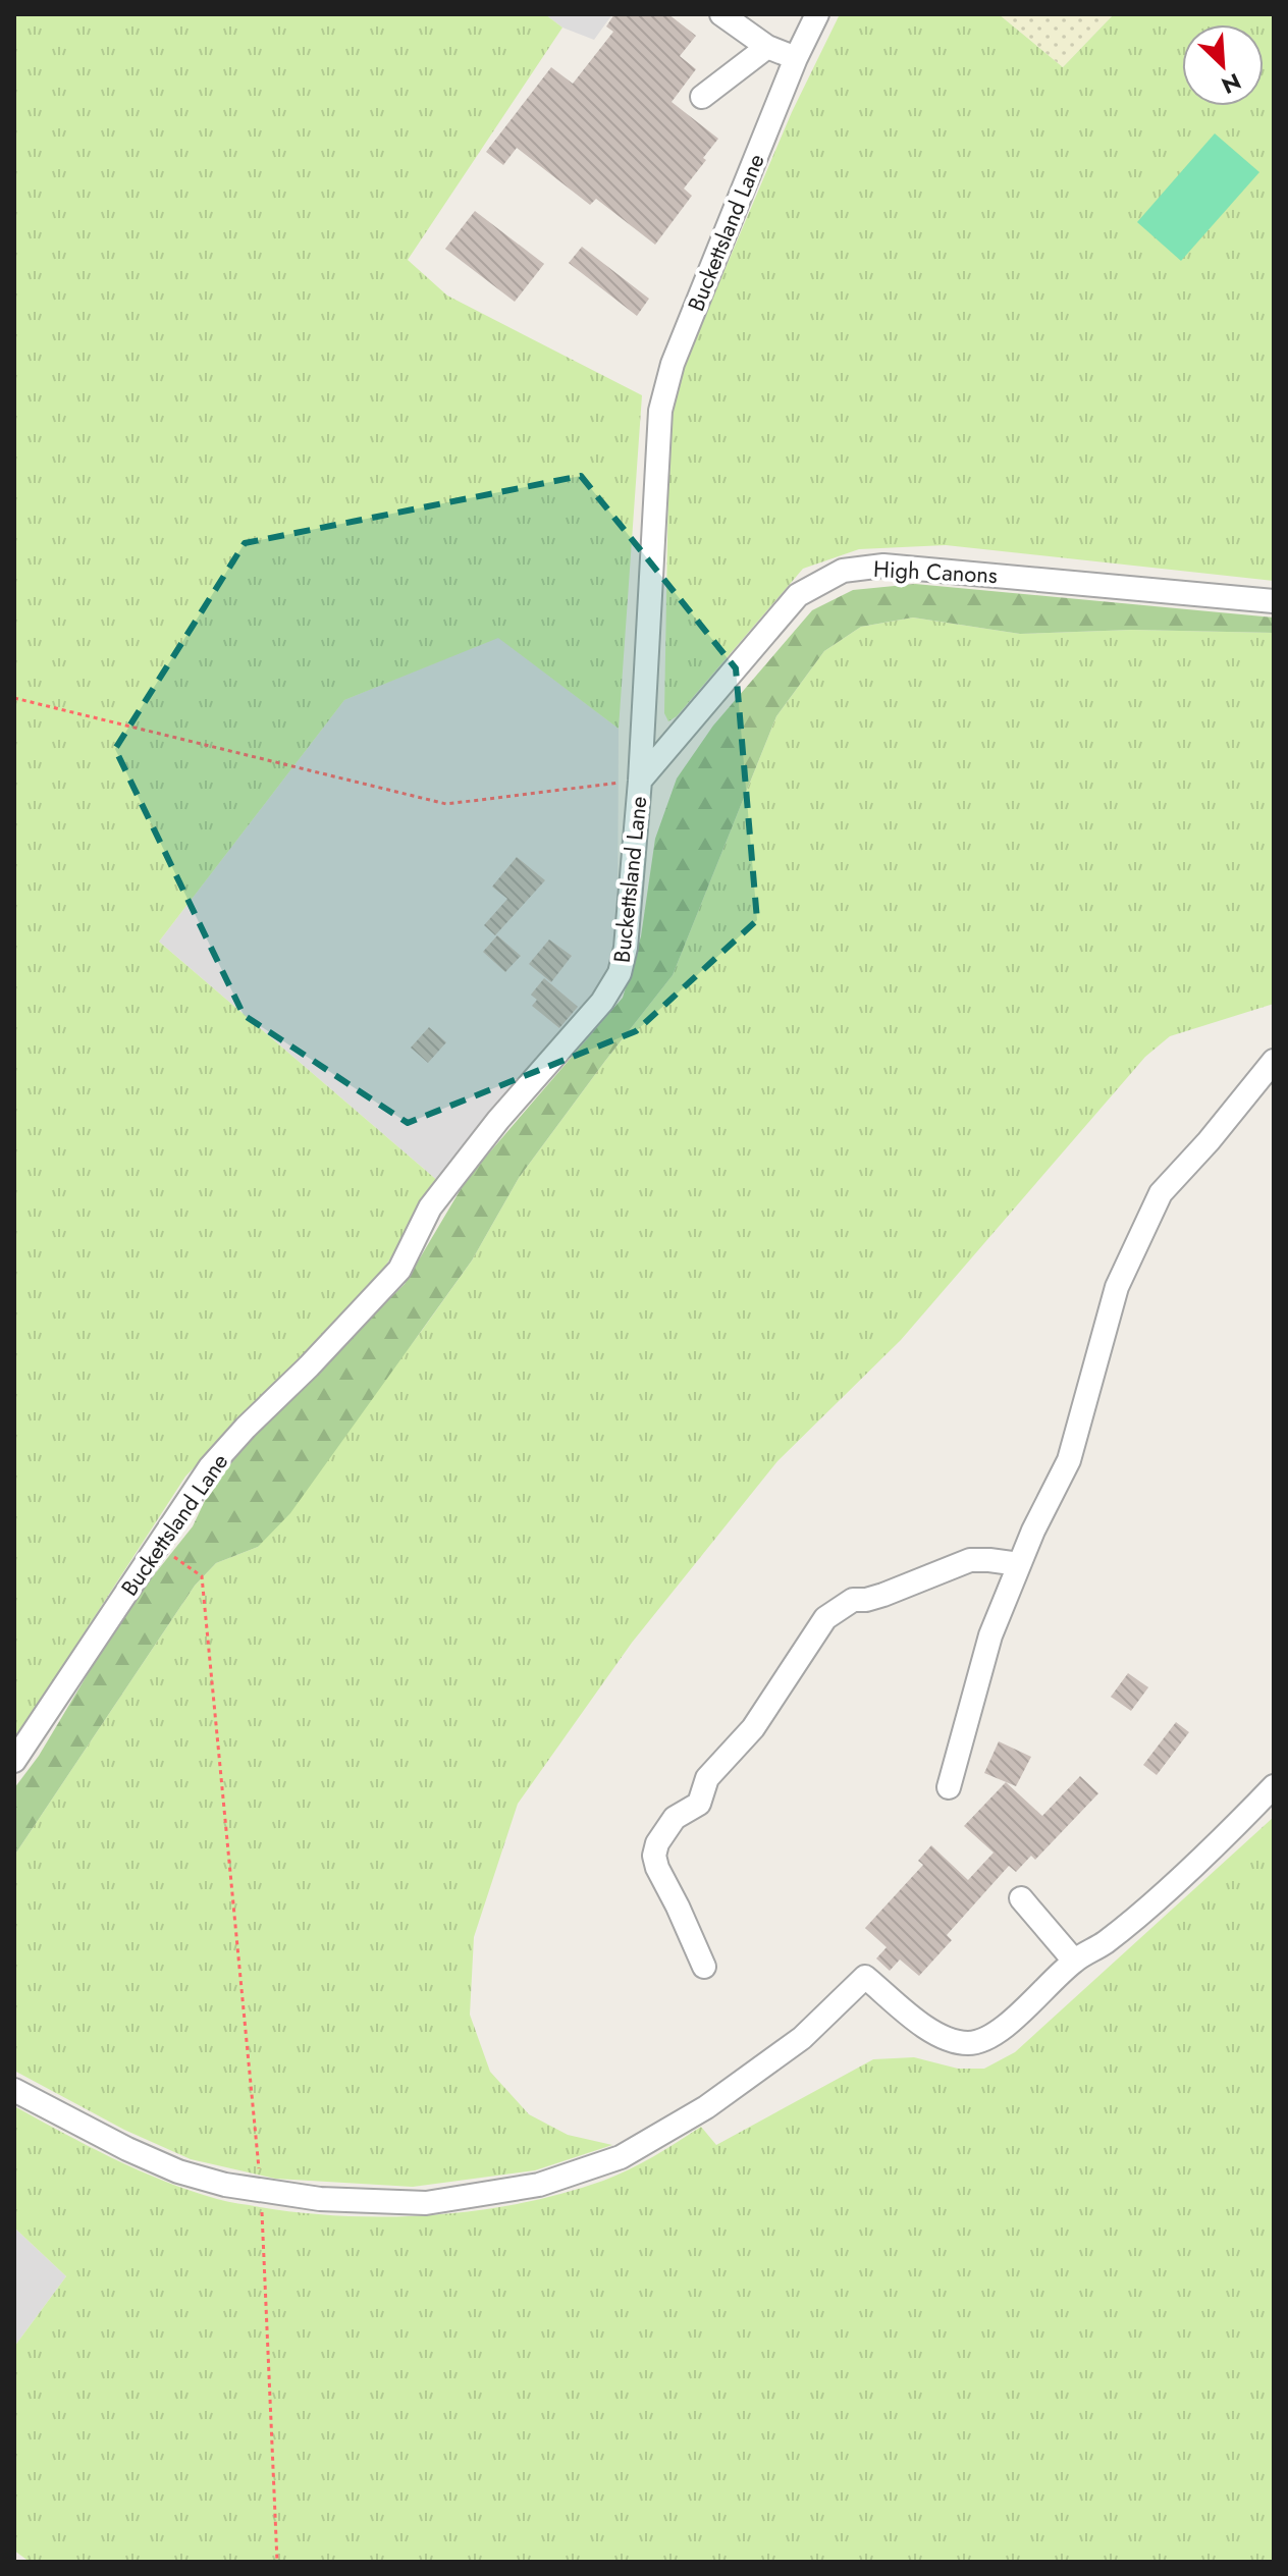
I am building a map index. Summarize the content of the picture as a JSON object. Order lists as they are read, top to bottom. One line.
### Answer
{"streets":{"street":["Buckettsland Lane","High Canons"]},"crossings":[["Buckettsland Lane","High Canons"]],"north":"bottom right"}
